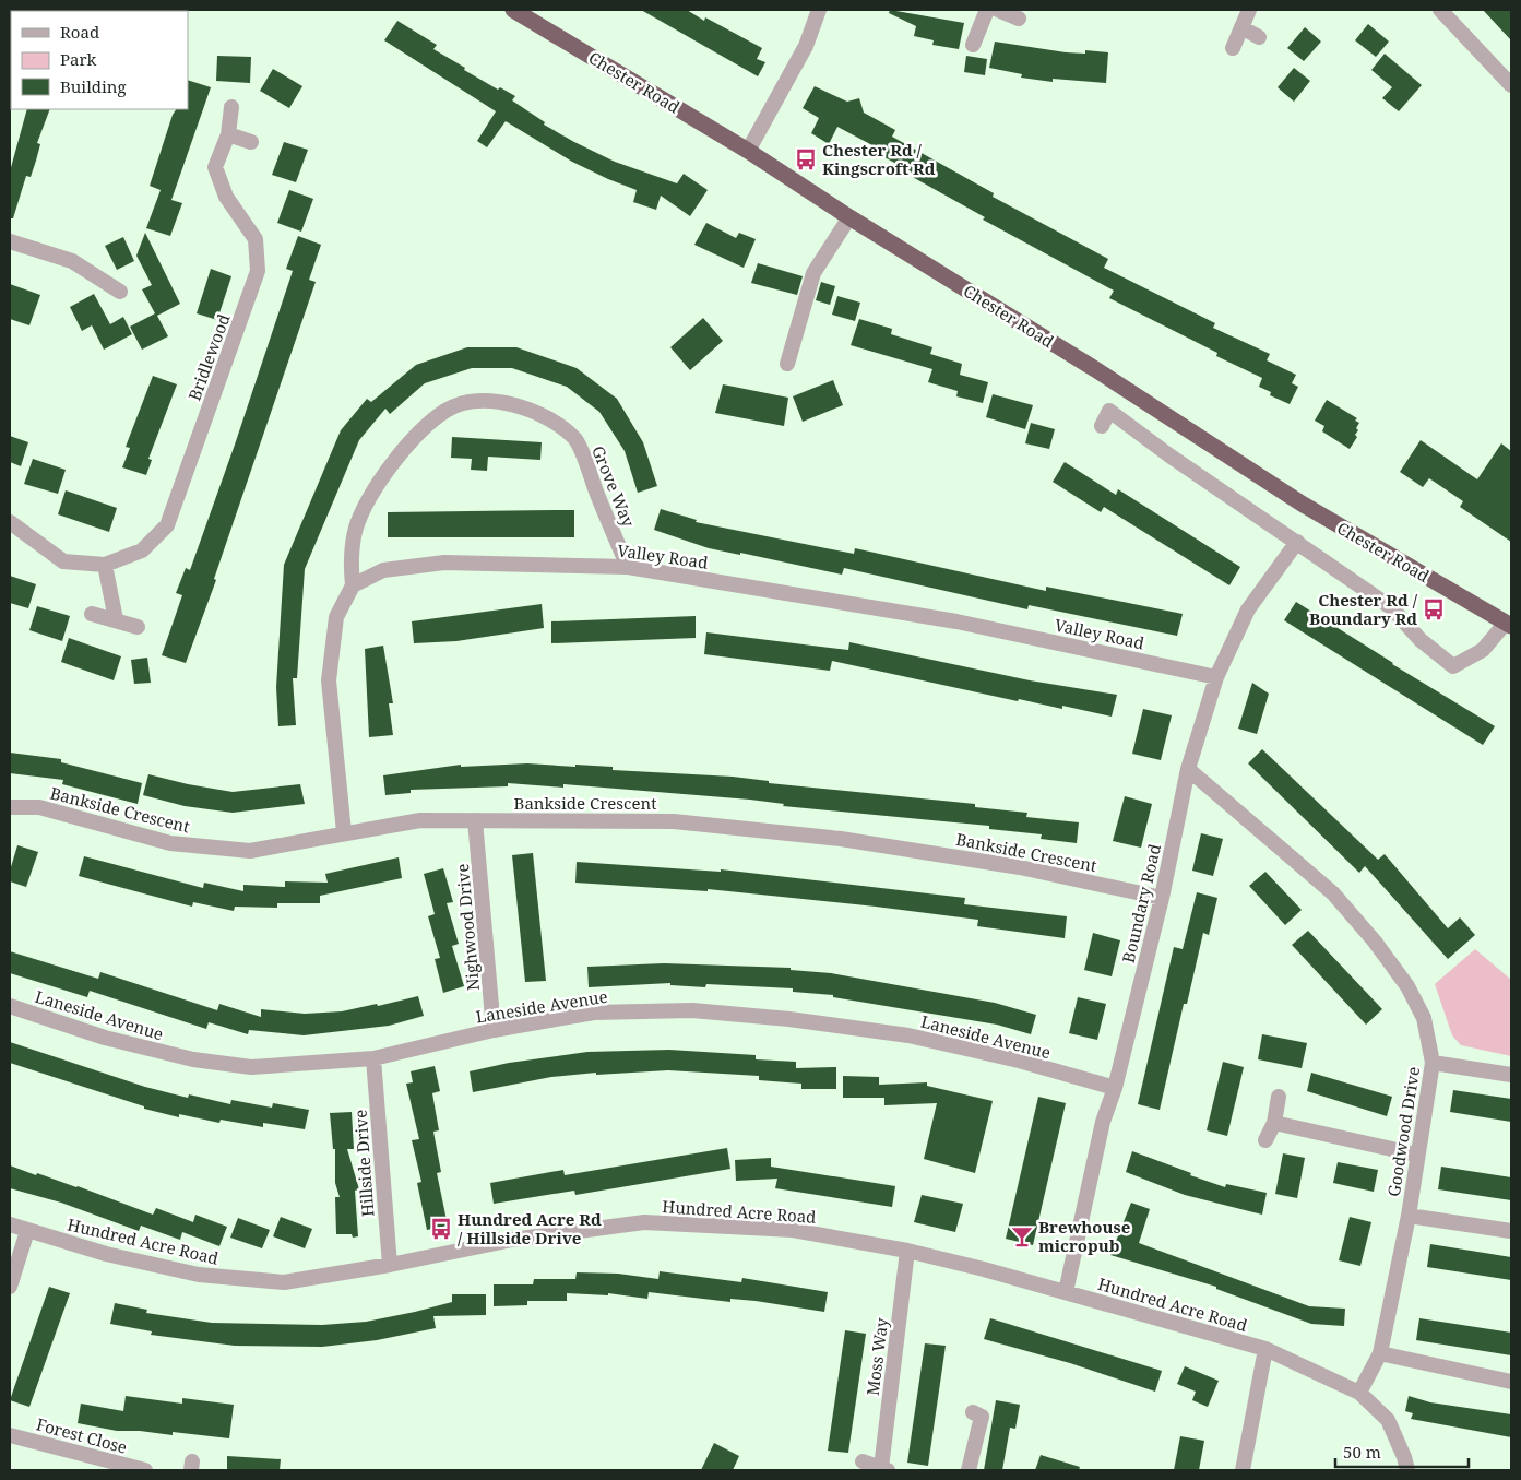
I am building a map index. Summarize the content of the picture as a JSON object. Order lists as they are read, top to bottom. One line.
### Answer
{"streets":{"highway":["Chester Road"],"street":["Bridlewood","Grove Way","Valley Road","Bankside Crescent","Boundary Road","Nighwood Drive","Laneside Avenue","Goodwood Drive","Hillside Drive","Hundred Acre Road","Moss Way","Forest Close"]},"crossings":[["Chester Road","Boundary Road"],["Grove Way","Valley Road"],["Valley Road","Boundary Road"],["Bankside Crescent","Boundary Road"],["Bankside Crescent","Nighwood Drive"],["Boundary Road","Laneside Avenue"],["Boundary Road","Goodwood Drive"],["Boundary Road","Hundred Acre Road"],["Nighwood Drive","Laneside Avenue"],["Laneside Avenue","Hillside Drive"],["Goodwood Drive","Hundred Acre Road"],["Hillside Drive","Hundred Acre Road"],["Hundred Acre Road","Moss Way"]],"places":{"bus stop":["Chester Rd / Kingscroft Rd","Chester Rd / Boundary Rd","Hundred Acre Rd / Hillside Drive"],"bar":["Brewhouse micropub"]},"legend":["Road","Park","Building"],"scale_bar":"50 m"}
